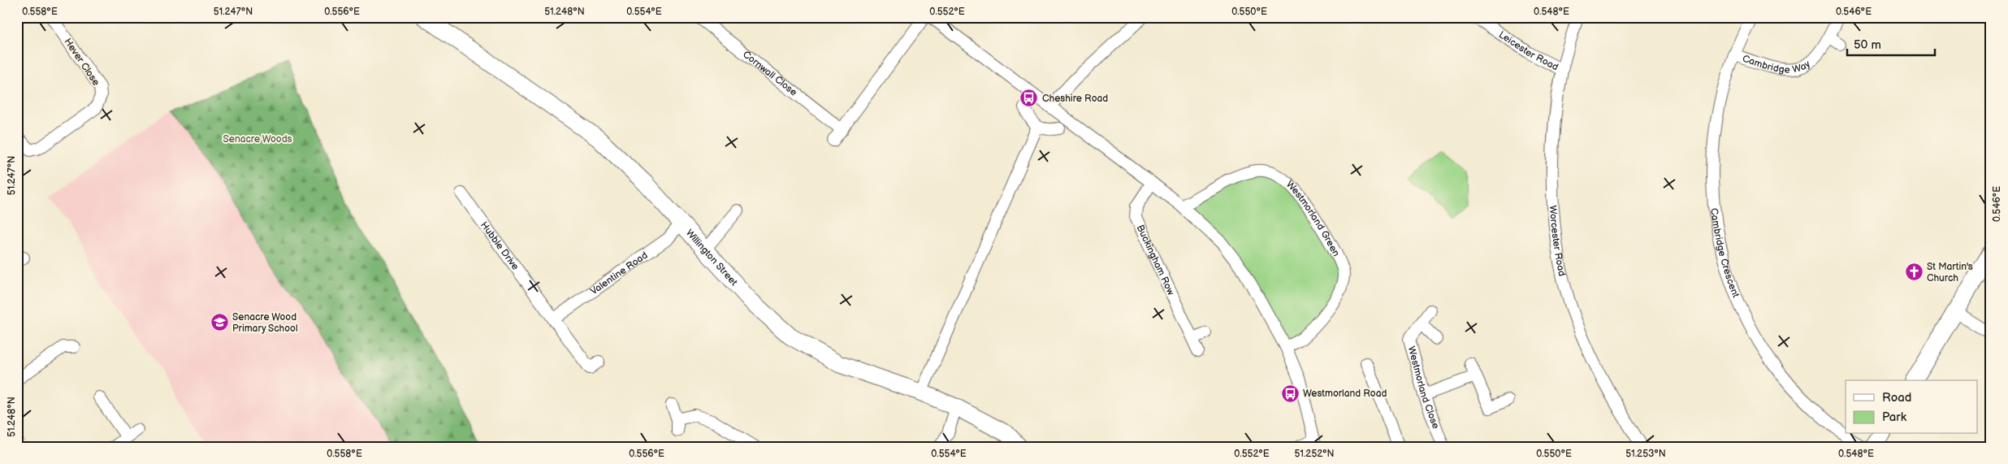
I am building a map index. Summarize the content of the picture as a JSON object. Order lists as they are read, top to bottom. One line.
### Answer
{"streets":{"street":["Leicester Road","Cambridge Way","Hever Close","Cornwall Close","Westmorland Green","Worcester Road","Hubble Drive","Cambridge Crescent","Willington Street","Buckingham Row","Valentine Road","Westmorland Close"]},"crossings":[["Leicester Road","Worcester Road"],["Cambridge Way","Cambridge Crescent"],["Hubble Drive","Valentine Road"],["Willington Street","Valentine Road"]],"parks":["Senacre Woods"],"places":{"bus stop":["Cheshire Road","Westmorland Road"],"church":["St Martin's Church"],"school or university":["Senacre Wood Primary School"]},"legend":["Road","Park"],"scale_bar":"50 m","coordinates":["0.558°E","51.247°N","0.556°E","51.248°N","0.554°E","0.552°E","0.550°E","0.548°E","0.546°E","51.252°N","51.253°N"]}
